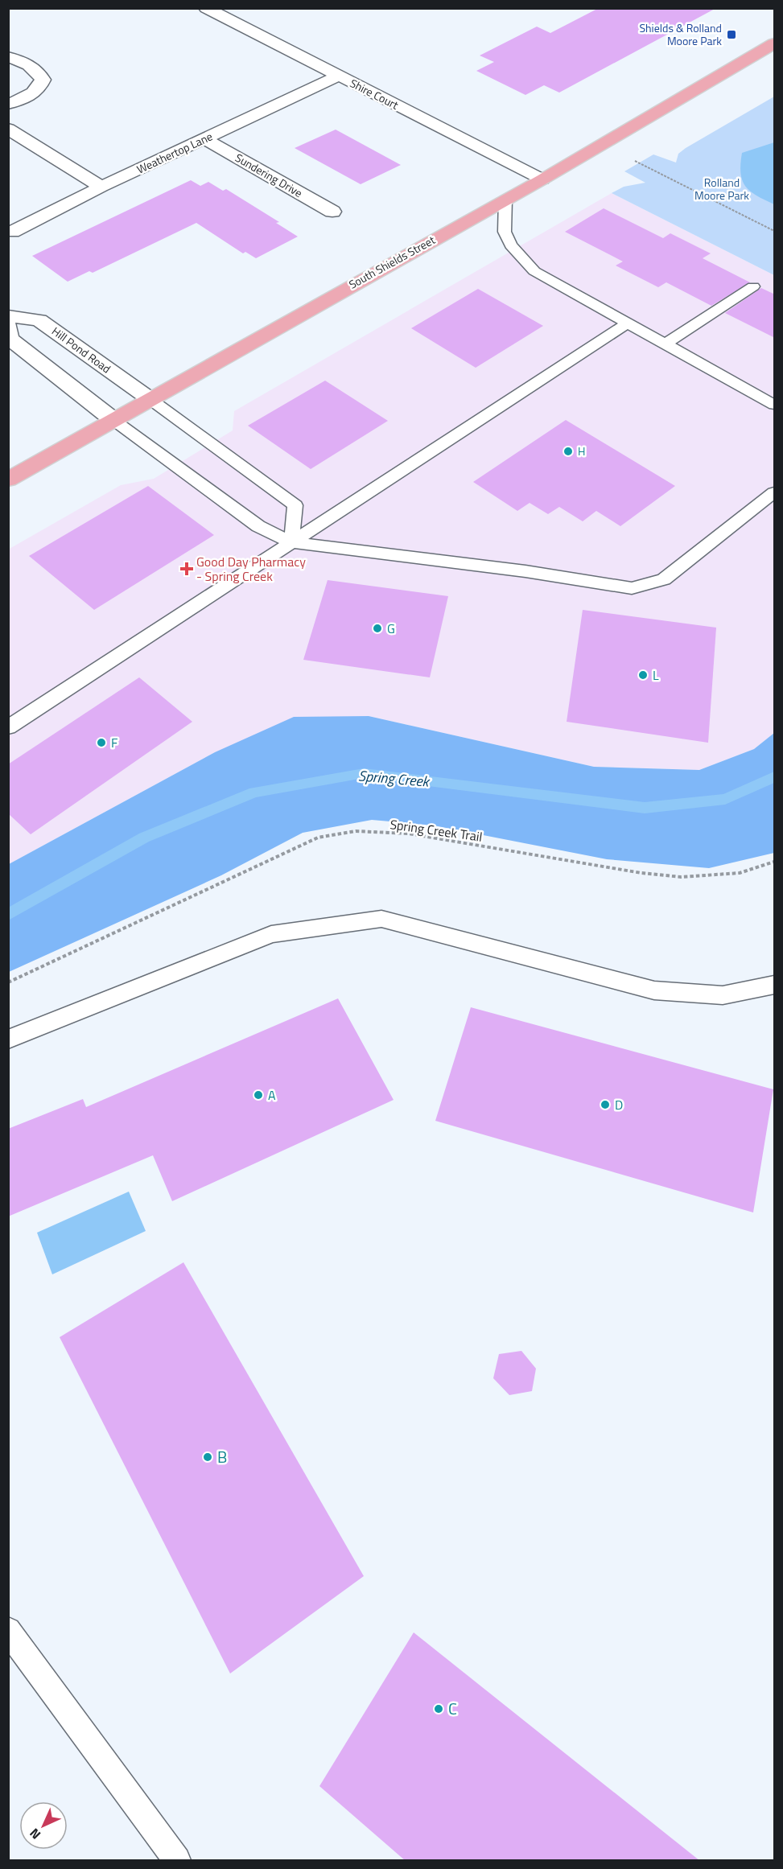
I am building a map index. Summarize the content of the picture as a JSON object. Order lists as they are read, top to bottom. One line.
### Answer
{"streets":{"main road":["South Shields Street"],"street":["Shire Court","Weathertop Lane","Sundering Drive","Hill Pond Road"],"path":["Spring Creek Trail"]},"crossings":[["Shire Court","Weathertop Lane"],["Shire Court","South Shields Street"],["Weathertop Lane","Sundering Drive"],["South Shields Street","Hill Pond Road"]],"water":["Spring Creek"],"parks":["Rolland Moore Park"],"places":{"transit":["Shields & Rolland Moore Park"],"other":["H","G","L","F","A","D","B","C"],"health":["Good Day Pharmacy - Spring Creek"]},"north":"bottom left"}
